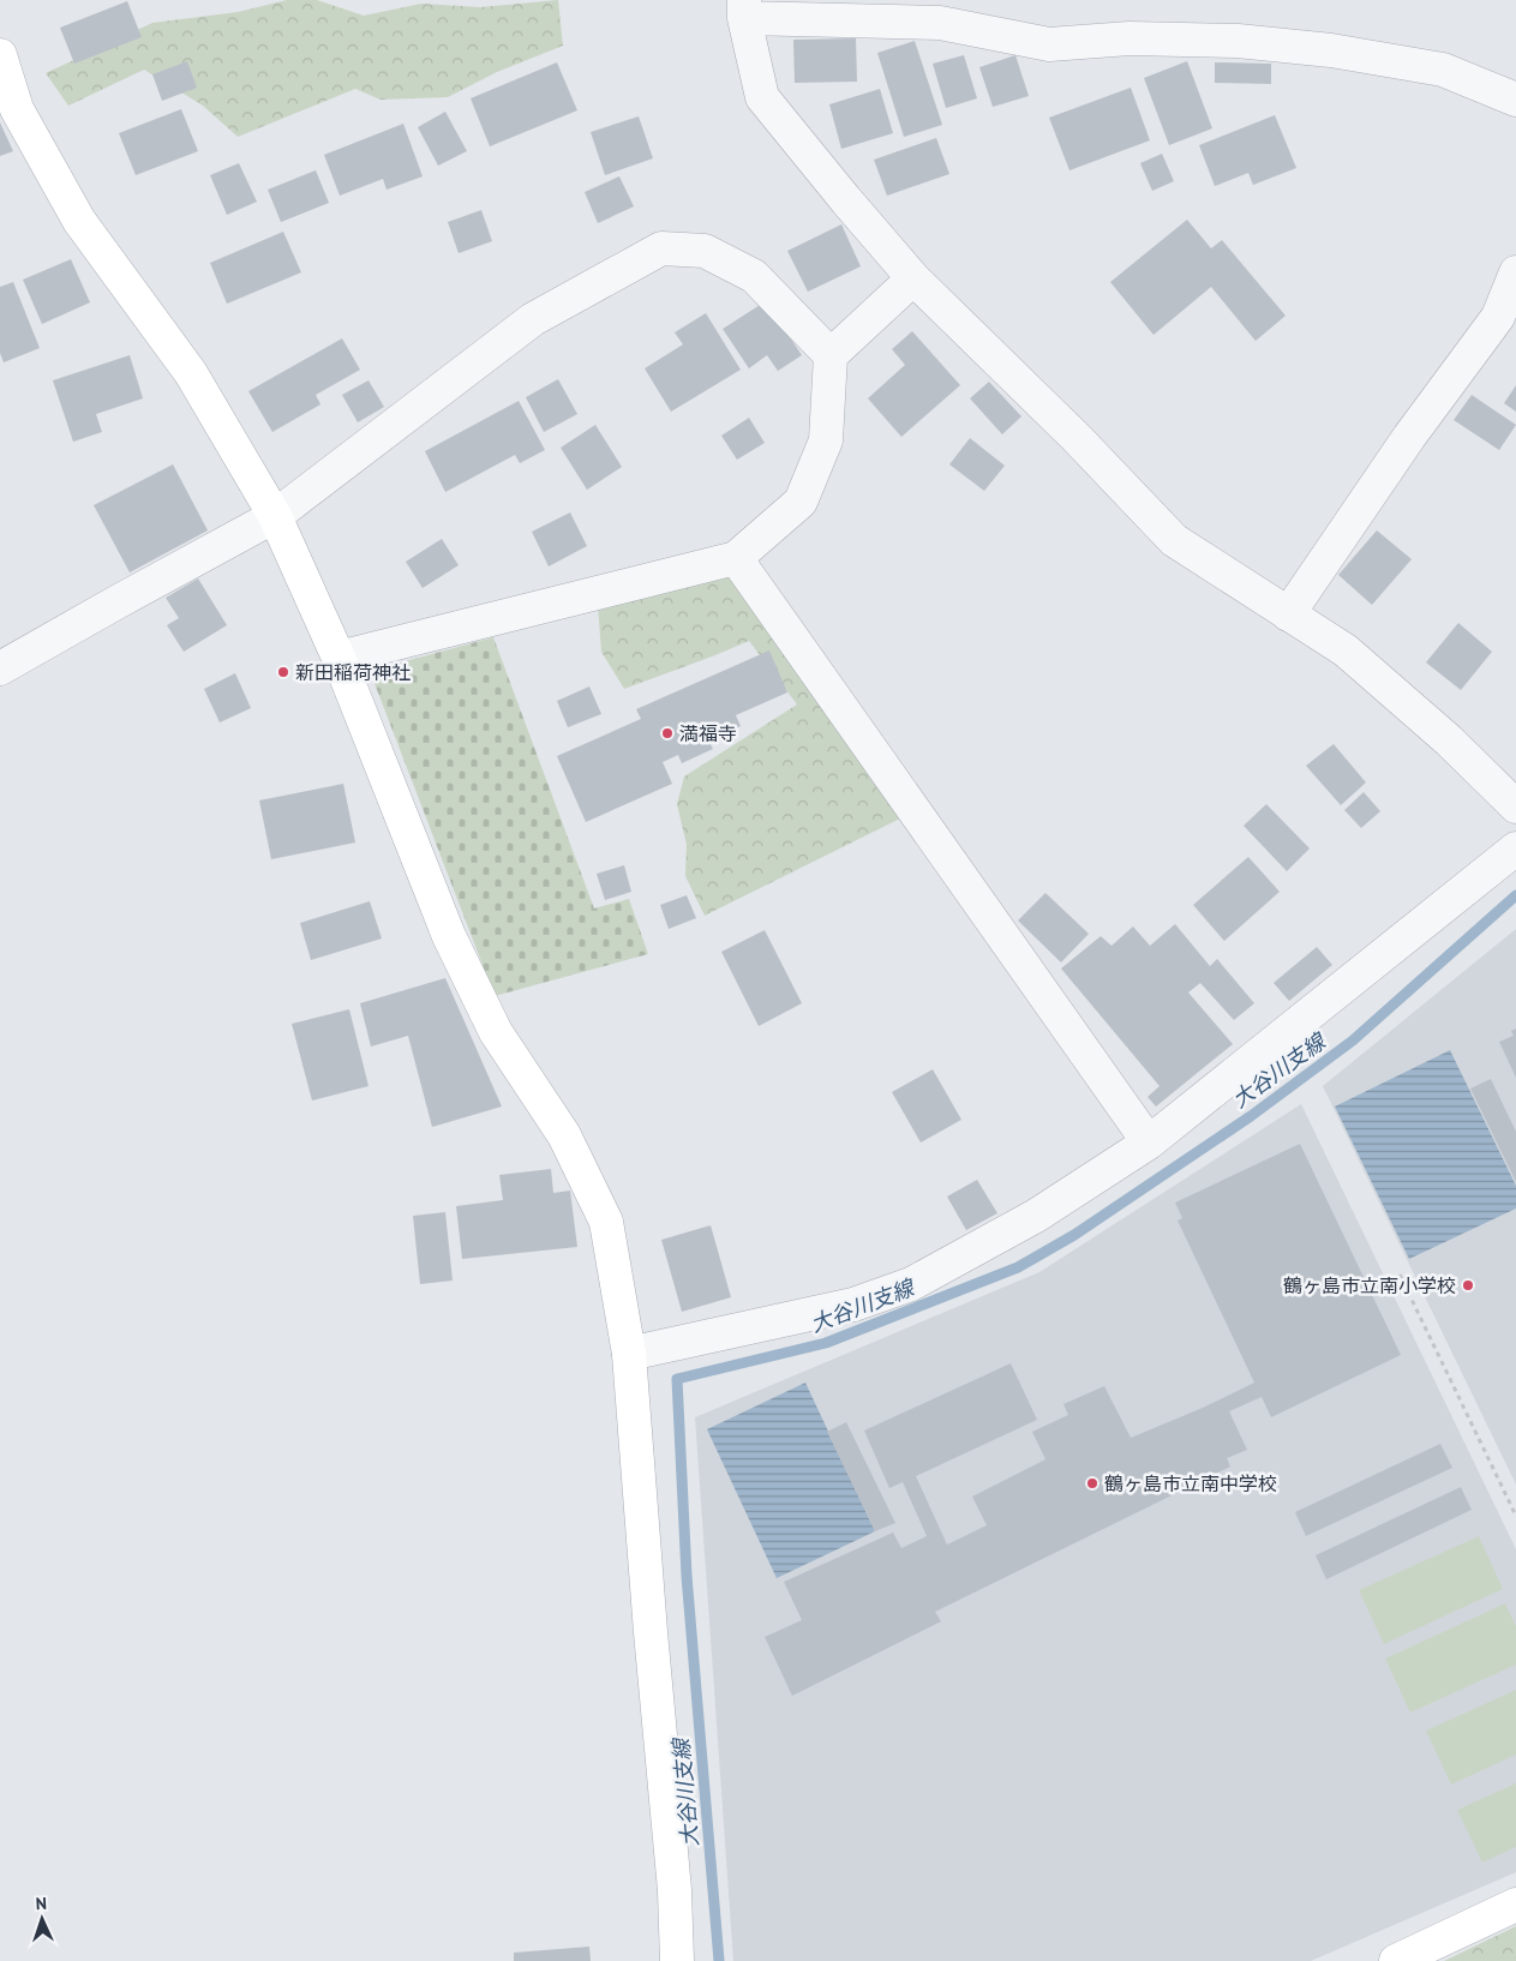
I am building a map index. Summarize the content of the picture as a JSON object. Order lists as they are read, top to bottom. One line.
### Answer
{"water":["大谷川支線"],"places":["新田稲荷神社","満福寺","鶴ヶ島市立南小学校","鶴ヶ島市立南中学校"],"north":"top"}
